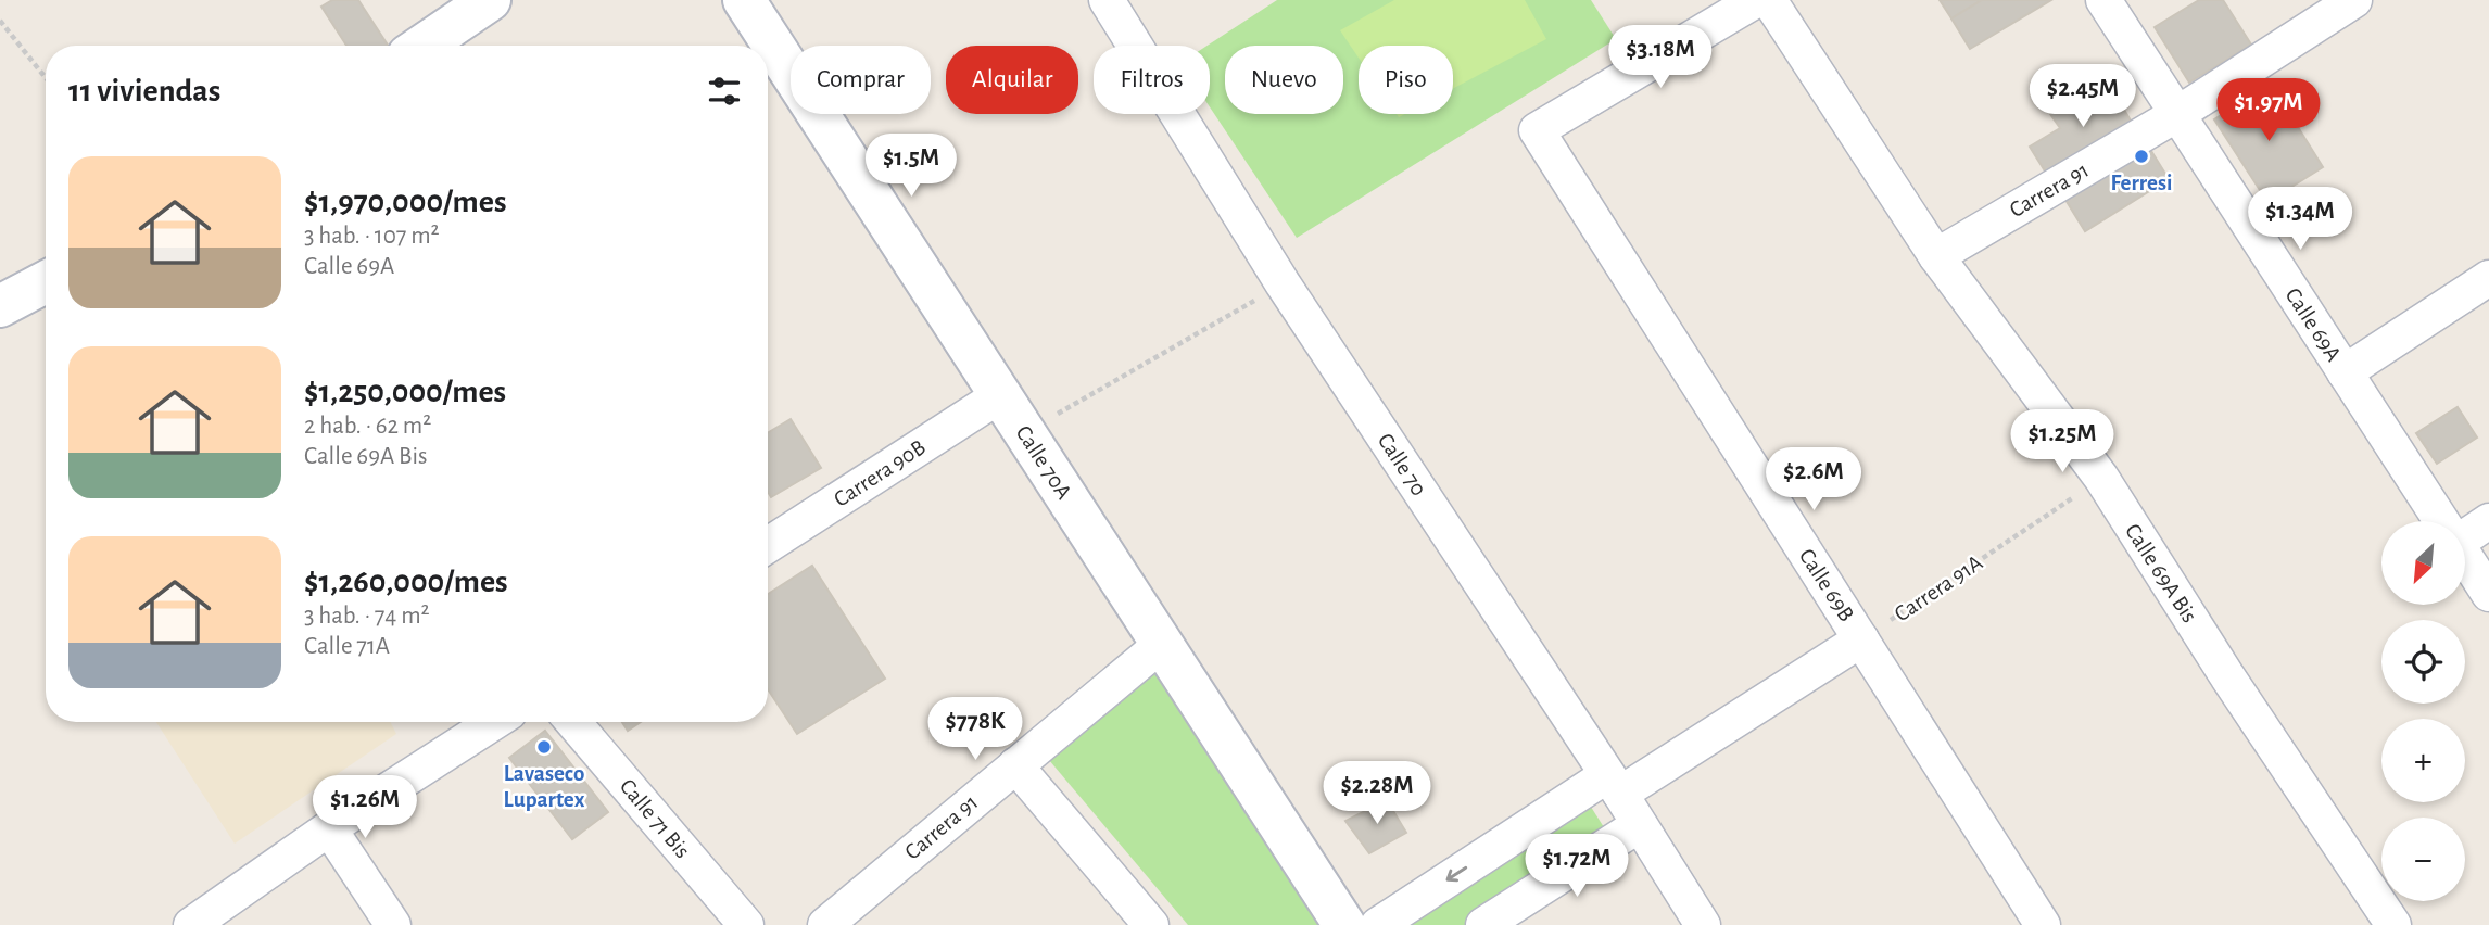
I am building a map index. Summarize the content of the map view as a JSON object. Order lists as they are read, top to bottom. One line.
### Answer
{"streets":{"street":["Carrera 91","Calle 69A","Calle 70A","Calle 70","Carrera 90B","Calle 69A Bis","Calle 69B","Calle 71 Bis"],"path":["Carrera 91A"]},"crossings":[["Carrera 91","Calle 69A"],["Carrera 91","Calle 70A"],["Carrera 91","Calle 69A Bis"],["Calle 70A","Carrera 90B"],["Calle 69A Bis","Carrera 91A"],["Calle 69B","Carrera 91A"]],"places":["Ferresi","Lavaseco Lupartex"],"north":"bottom left","page":{"price":["$3.18M","$2.45M","$1.97M","$1.5M","$1.34M","$1.25M","$2.6M","$778K","$2.28M","$1.26M","$1.72M"],"chip":["Comprar","Alquilar","Filtros","Nuevo","Piso"],"heading":"11 viviendas","list":[{"name":"$1,970,000/mes","note":"3 hab. · 107 m² · Calle 69A"},{"name":"$1,250,000/mes","note":"2 hab. · 62 m² · Calle 69A Bis"},{"name":"$1,260,000/mes","note":"3 hab. · 74 m² · Calle 71A"}],"map_buttons":["+","−"]}}
